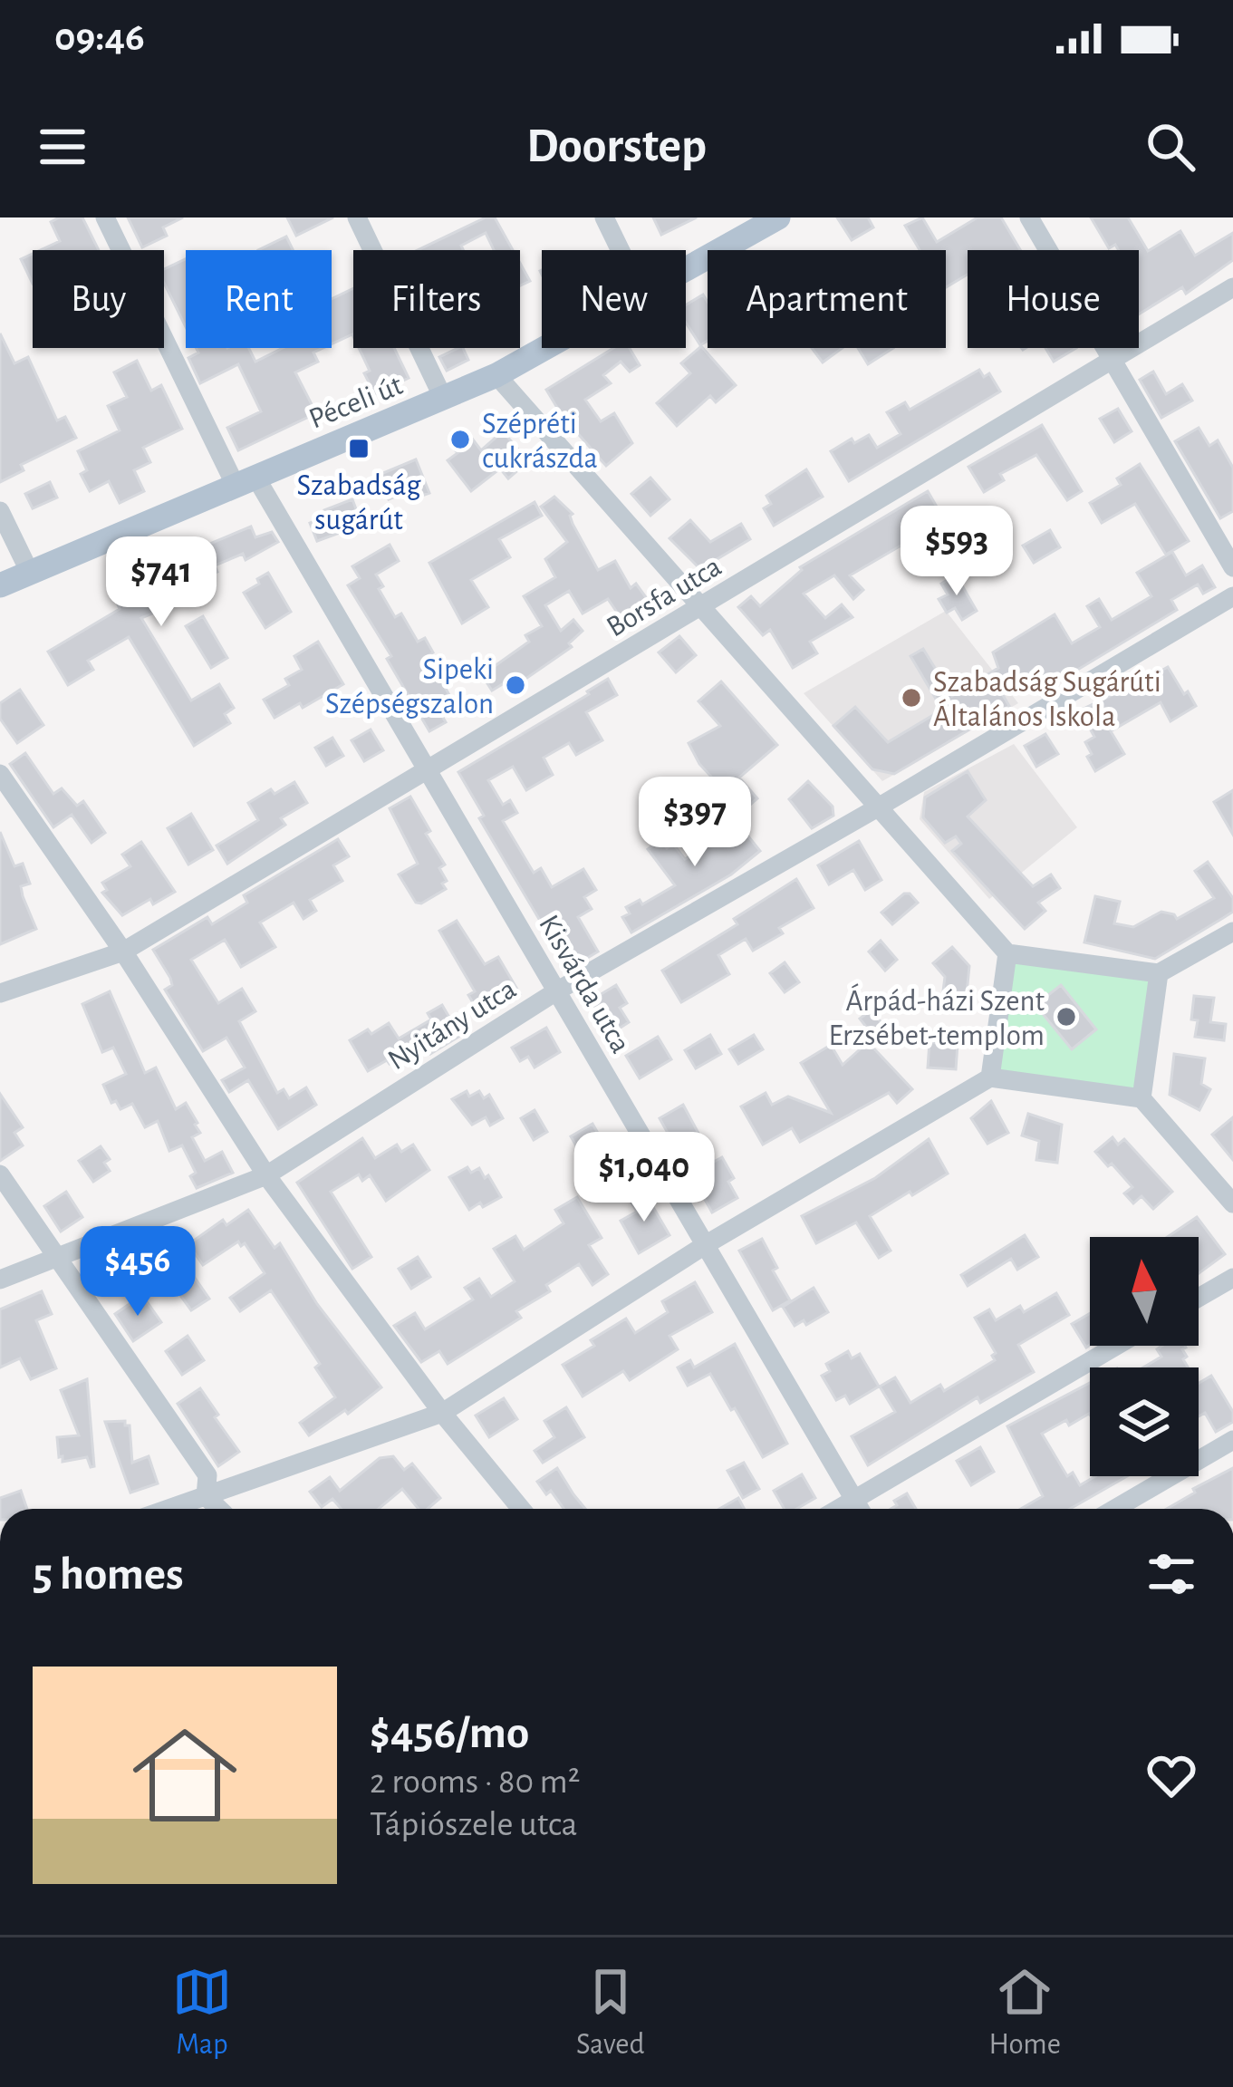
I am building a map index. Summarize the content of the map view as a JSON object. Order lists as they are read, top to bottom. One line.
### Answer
{"streets":{"main road":["Péceli út"],"street":["Borsfa utca","Kisvárda utca","Nyitány utca"]},"crossings":[["Péceli út","Kisvárda utca"],["Borsfa utca","Kisvárda utca"],["Kisvárda utca","Nyitány utca"]],"places":{"other":["Szépréti cukrászda","Sipeki Szépségszalon","Szabadság Sugárúti Általános Iskola","Árpád-házi Szent Erzsébet-templom"],"transit":["Szabadság sugárút"]},"north":"top","page":{"status":"09:46","header":"Doorstep","chip":["Buy","Rent","Filters","New","Apartment","House"],"price":["$593","$741","$397","$1,040","$456"],"heading":"5 homes","list":[{"name":"$456/mo","note":"2 rooms · 80 m² · Tápiószele utca"}],"tabs":["Map","Saved","Home"]}}
